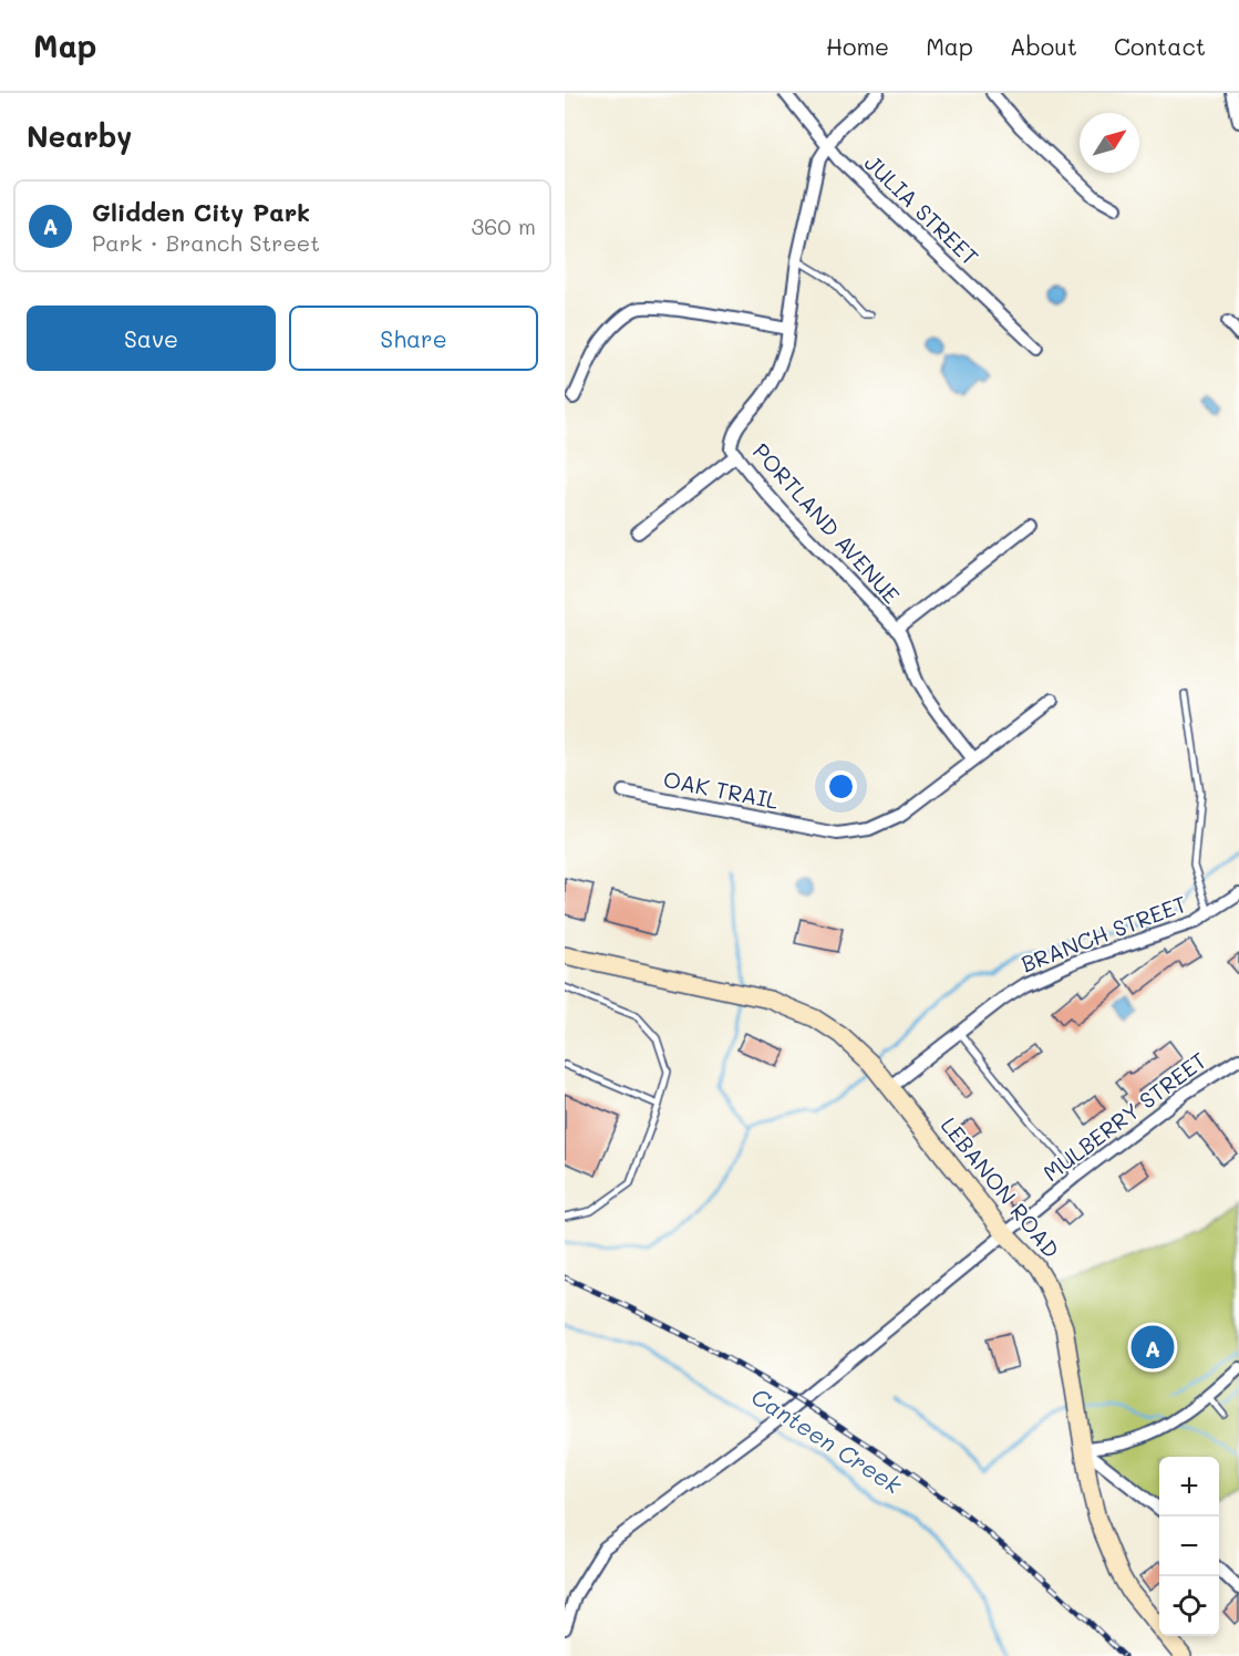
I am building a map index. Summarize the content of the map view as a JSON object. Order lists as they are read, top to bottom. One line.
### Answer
{"streets":{"street":["JULIA STREET","PORTLAND AVENUE","OAK TRAIL","BRANCH STREET","MULBERRY STREET","LEBANON ROAD"]},"crossings":[["JULIA STREET","PORTLAND AVENUE"],["PORTLAND AVENUE","OAK TRAIL"],["BRANCH STREET","LEBANON ROAD"],["MULBERRY STREET","LEBANON ROAD"]],"water":["Canteen Creek"],"north":"top right","page":{"header":"Map","nav":["Home","Map","About","Contact"],"heading":"Nearby","list":[{"mark":"A","name":"Glidden City Park","note":"Park · Branch Street","value":"360 m"}],"buttons":["Save","Share"],"pins":"A","map_buttons":["+","−"]}}
